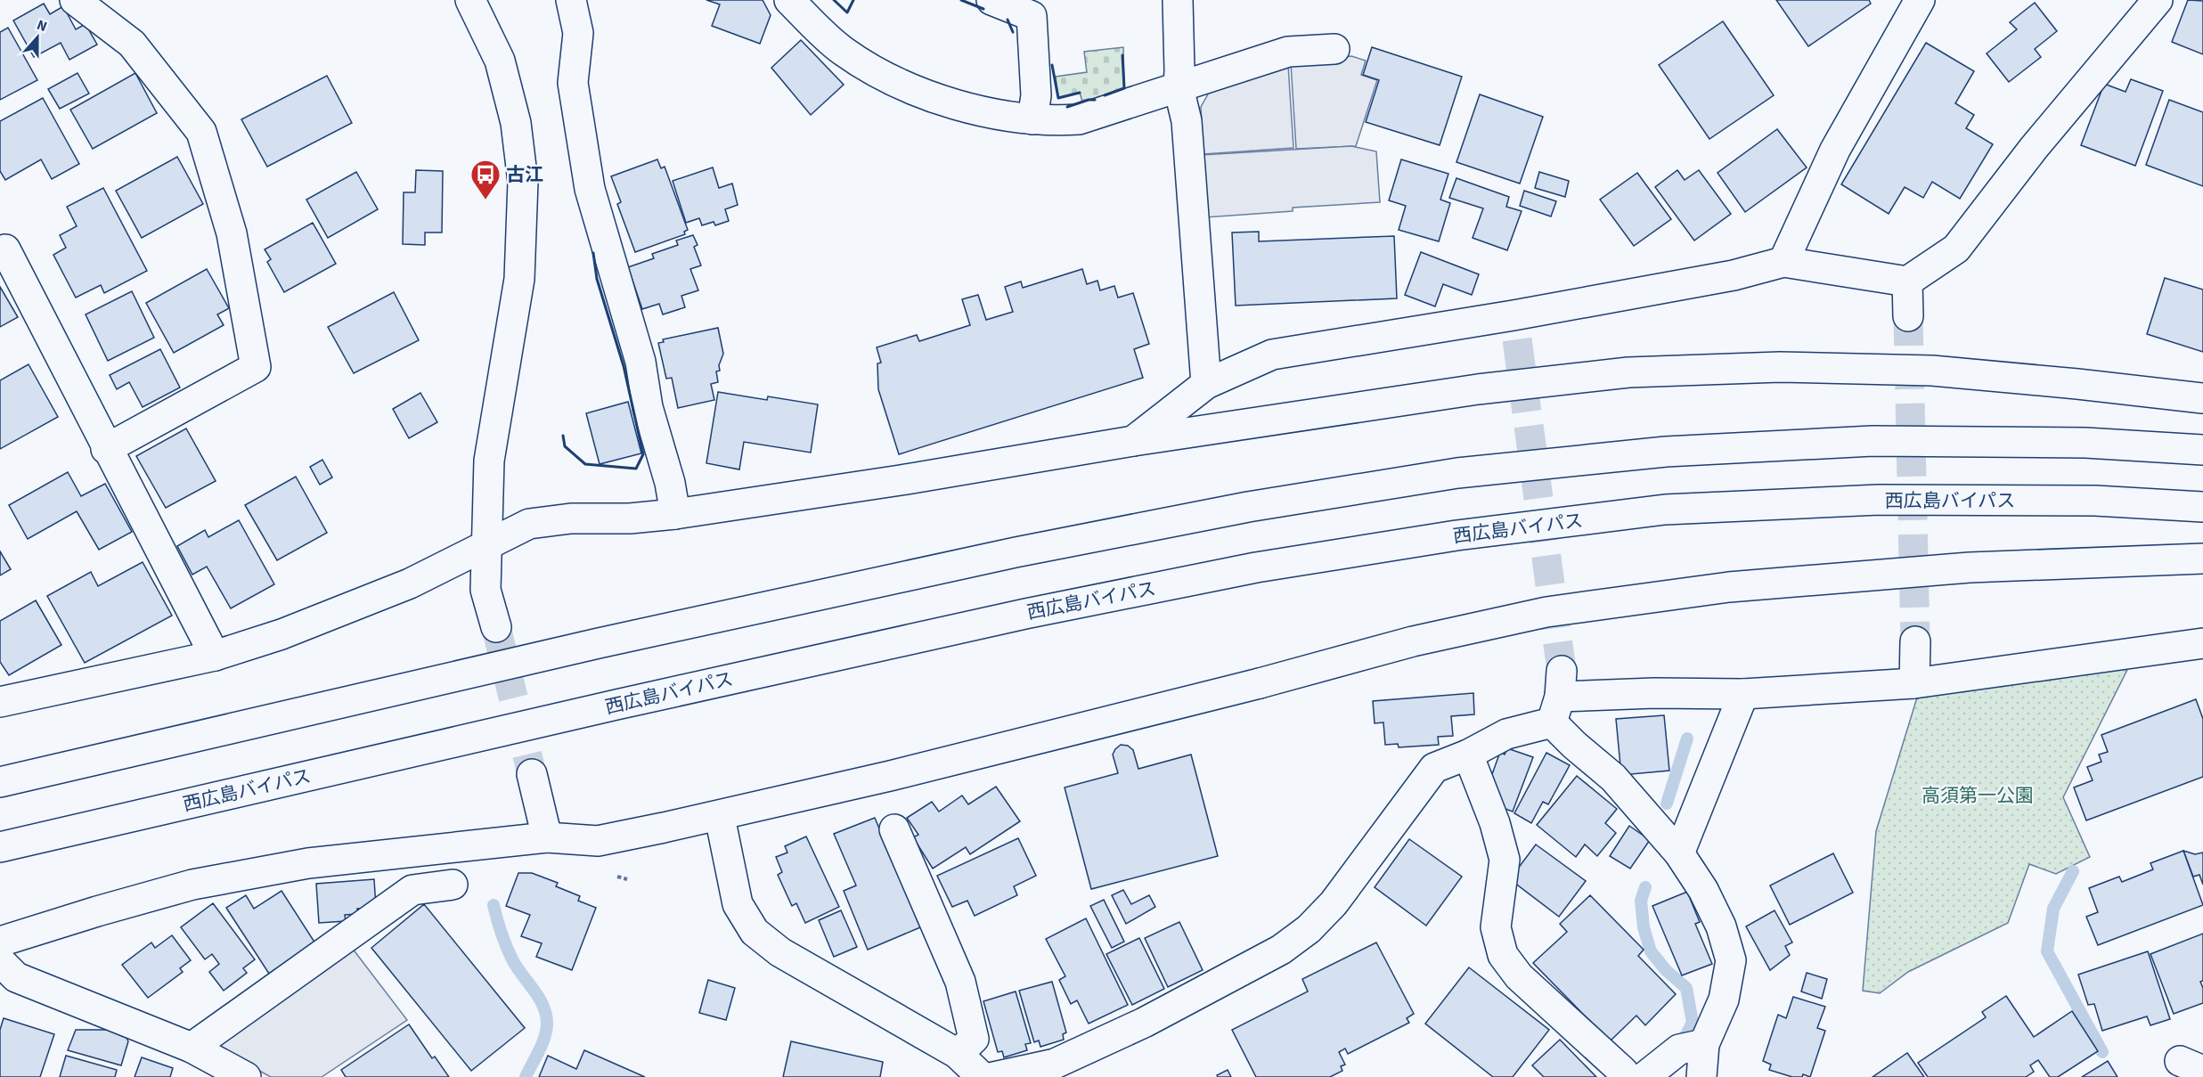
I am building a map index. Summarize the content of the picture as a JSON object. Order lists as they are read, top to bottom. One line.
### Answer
{"streets":{"main road":["西広島バイパス"]},"parks":["高須第一公園"],"places":{"bus stop":["古江"]},"north":"top"}
